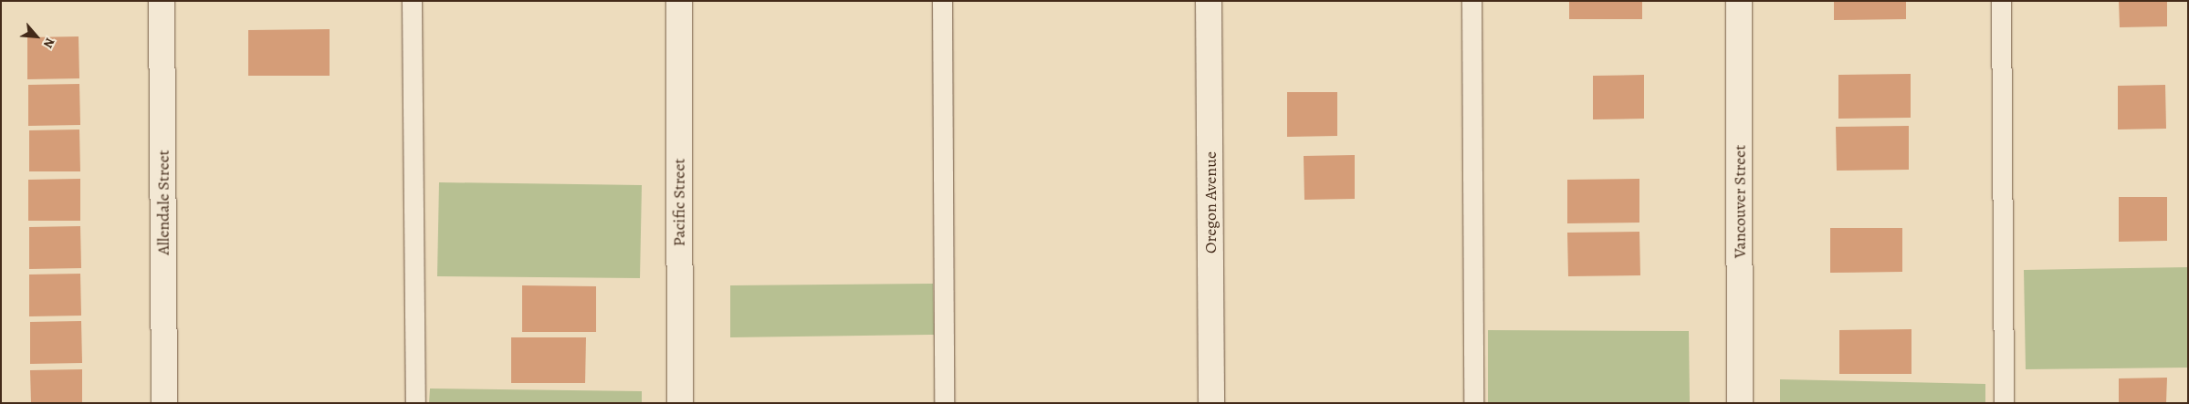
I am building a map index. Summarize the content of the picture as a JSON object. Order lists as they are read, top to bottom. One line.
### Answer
{"streets":{"street":["Vancouver Street","Allendale Street","Pacific Street","Oregon Avenue"]},"north":"bottom right"}
